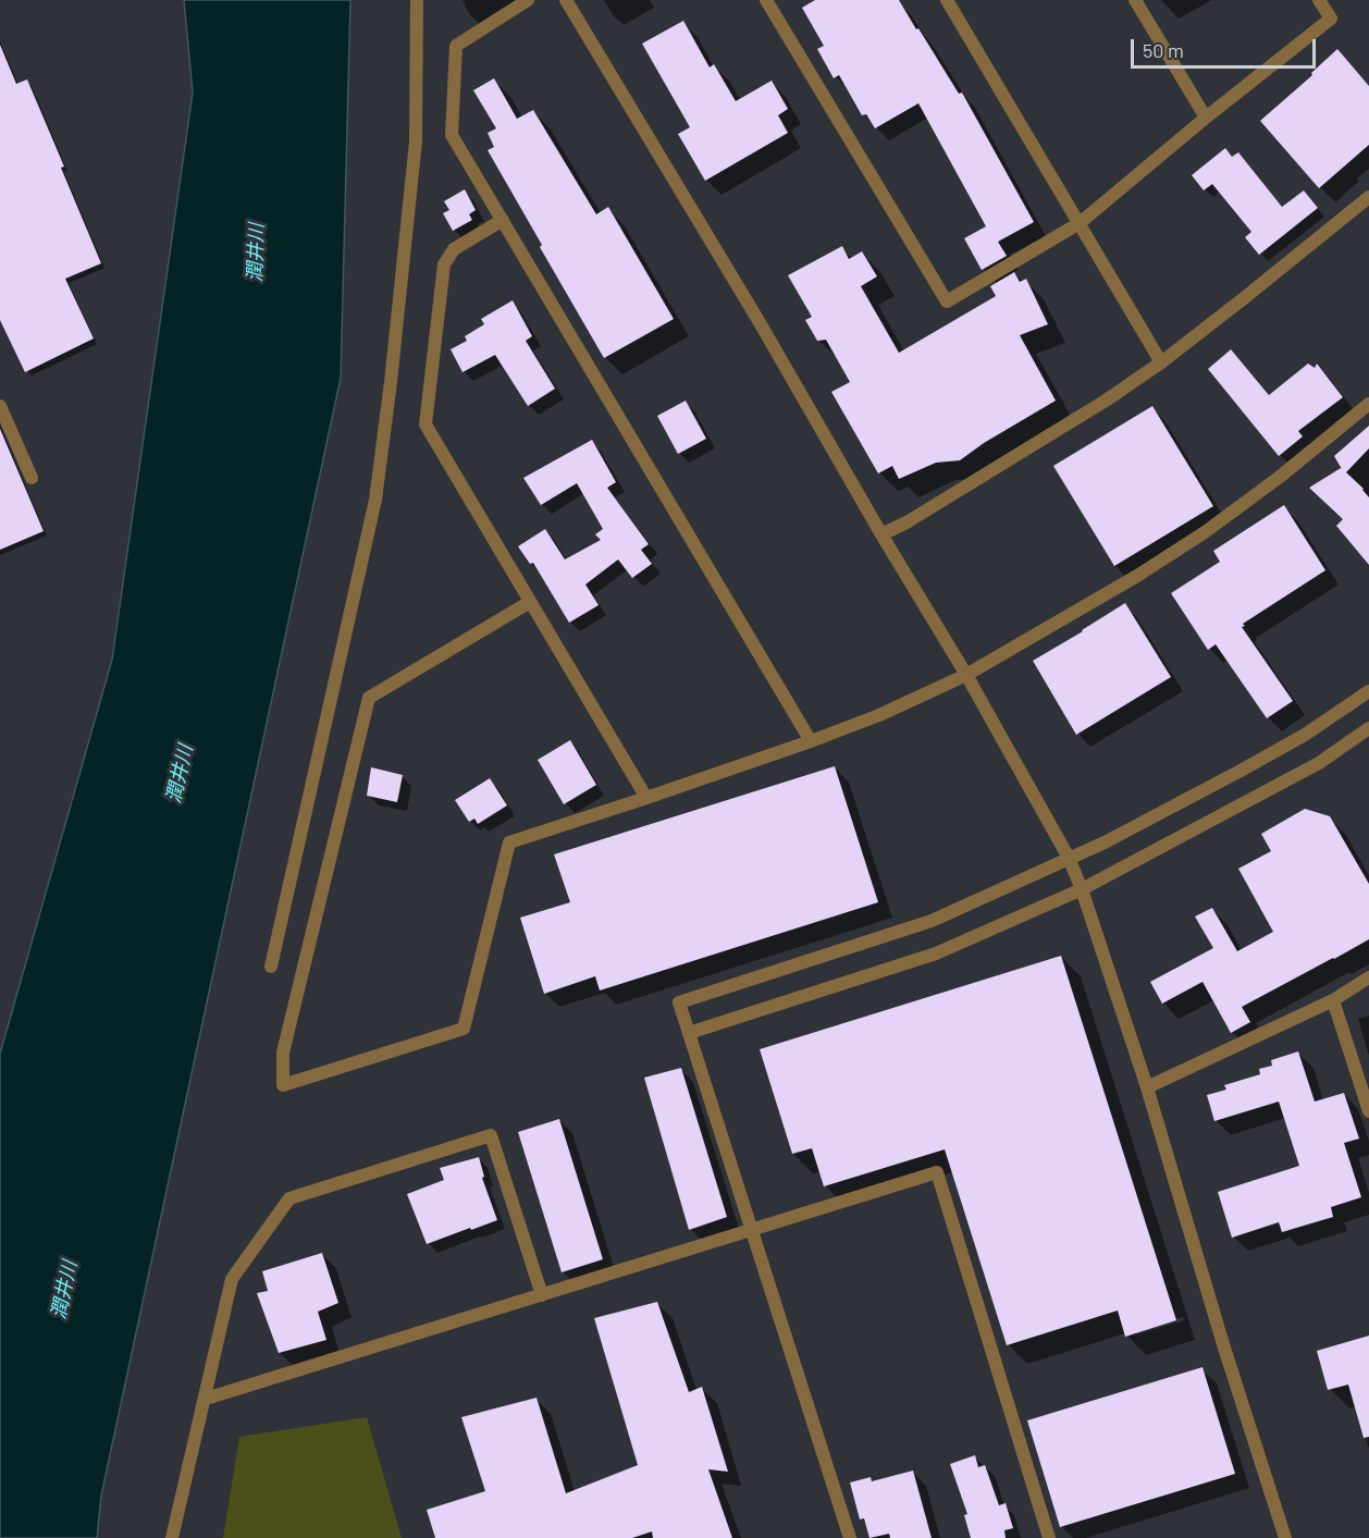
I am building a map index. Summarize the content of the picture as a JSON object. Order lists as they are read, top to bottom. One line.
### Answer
{"water":["潤井川"],"scale_bar":"50 m"}
